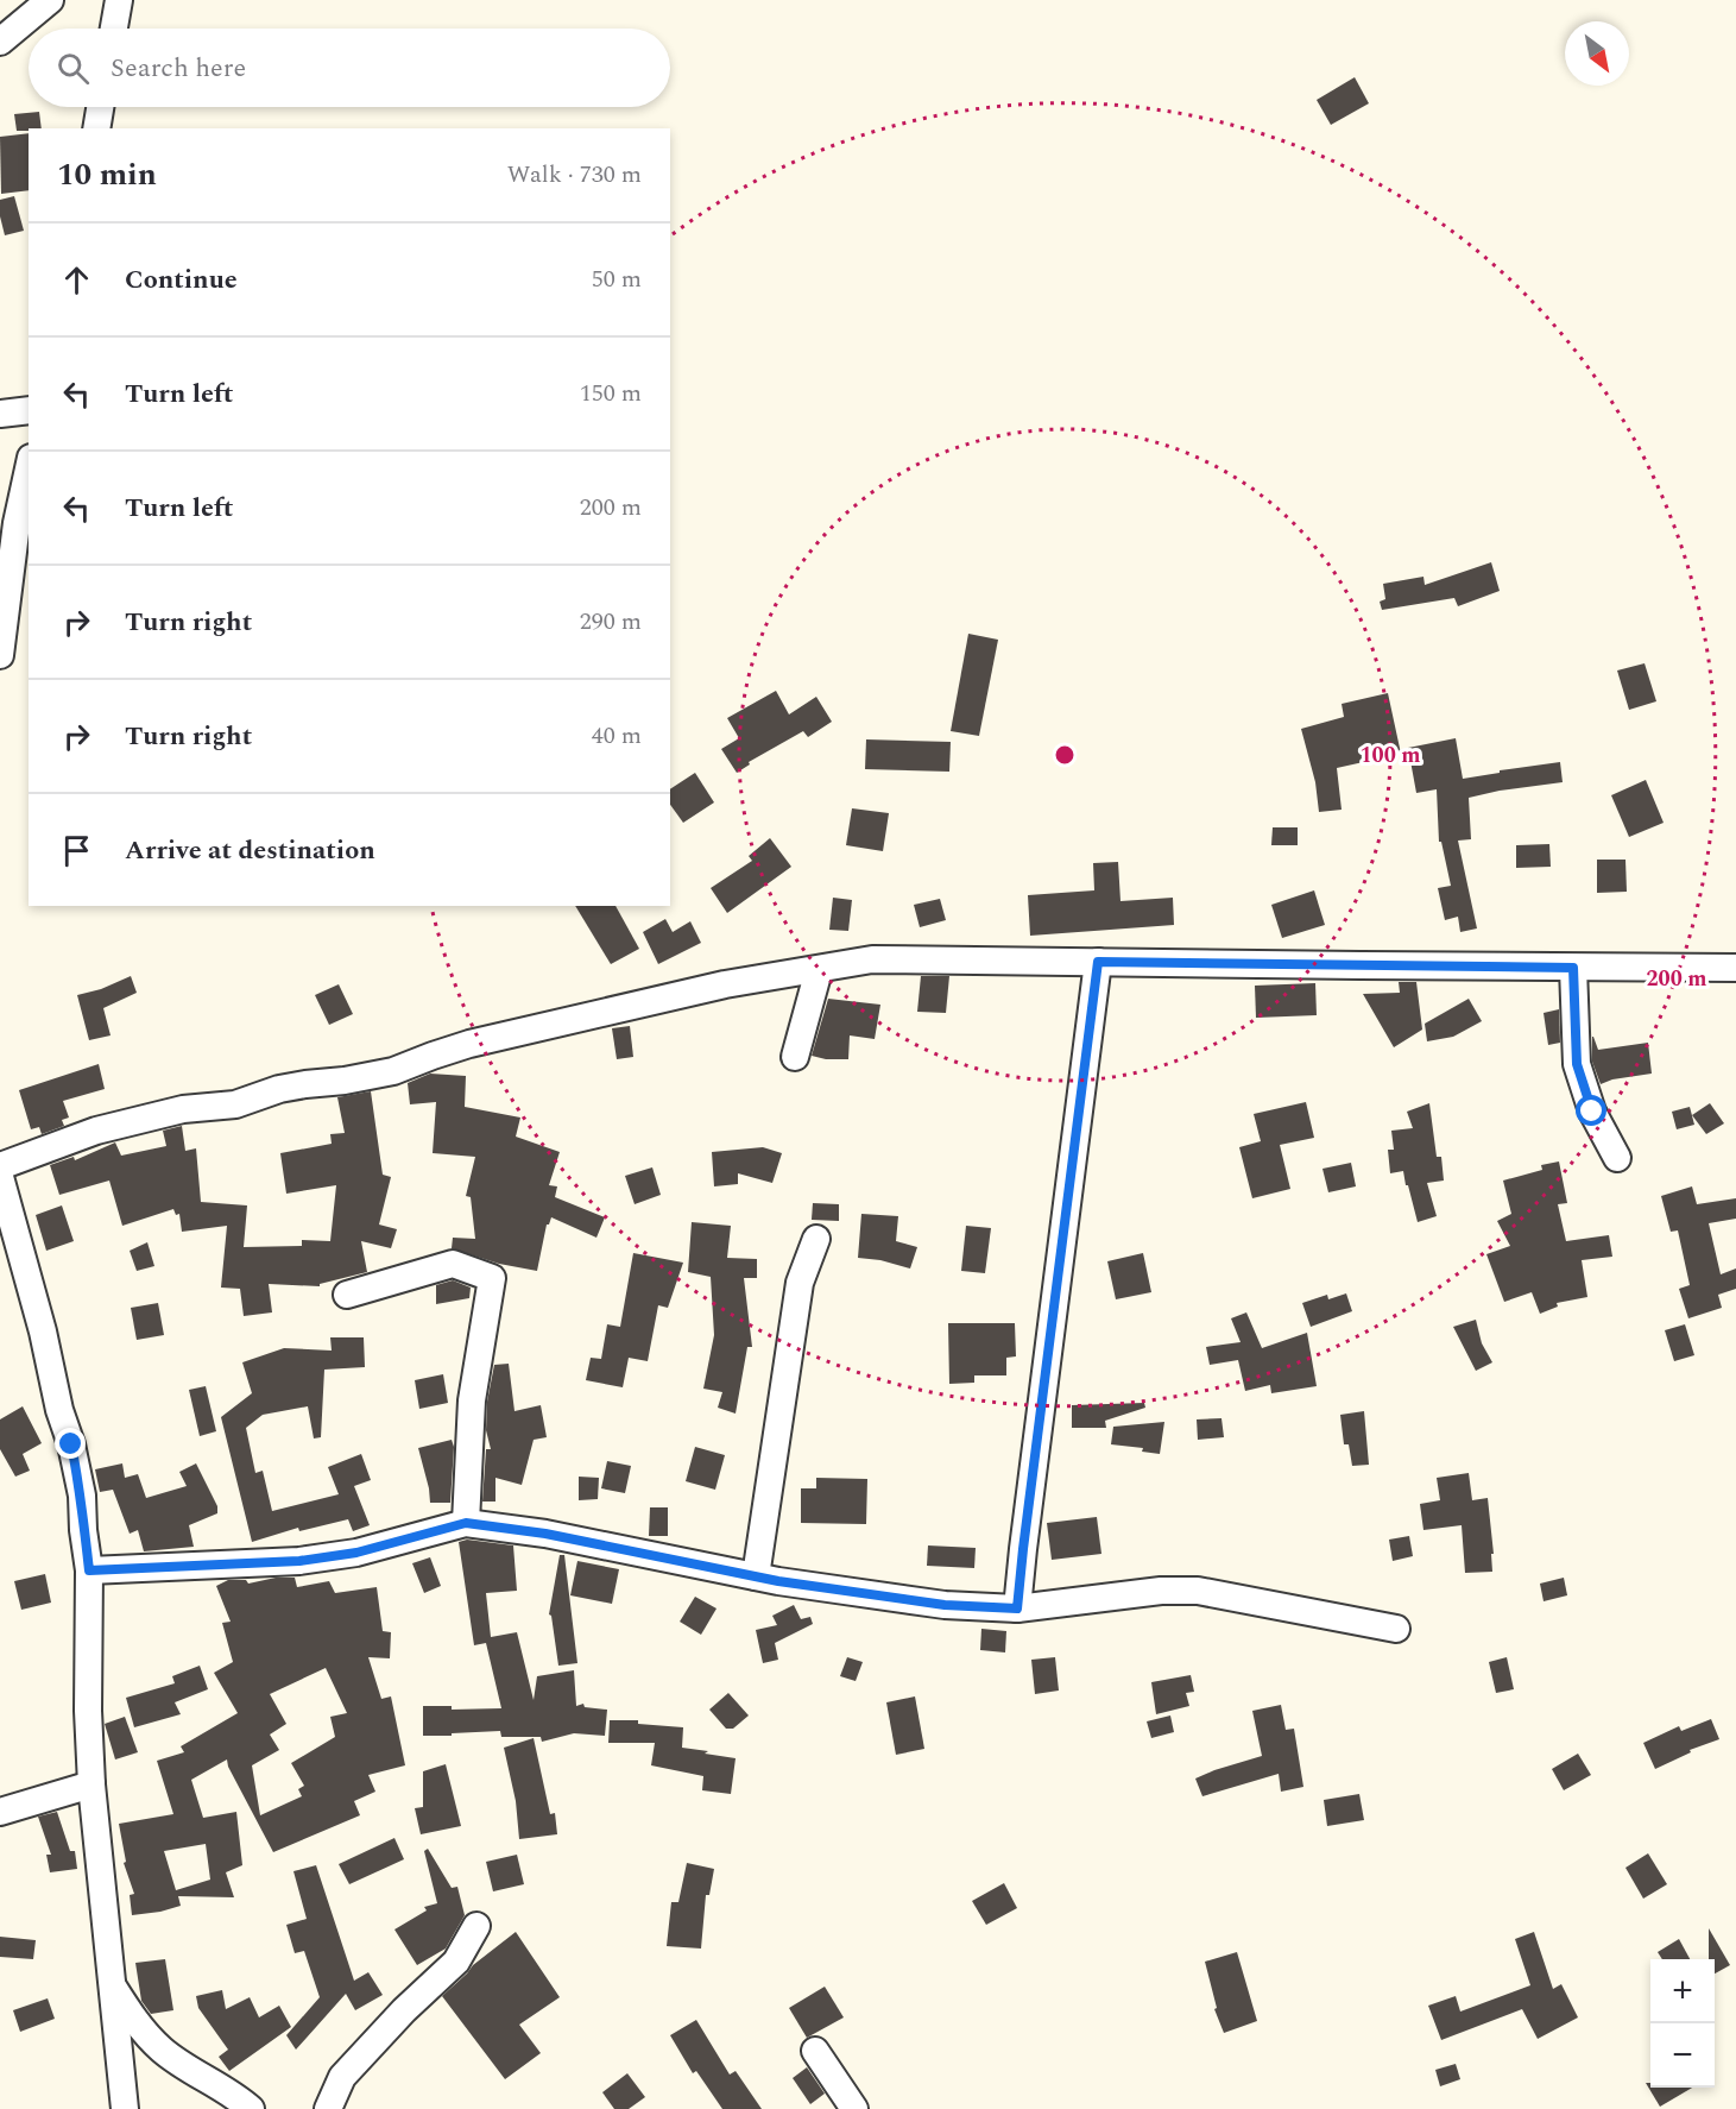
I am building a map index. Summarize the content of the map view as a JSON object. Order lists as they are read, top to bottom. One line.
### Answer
{"north":"bottom right","page":{"search":"Search here","heading":["10 min","Walk · 730 m"],"list":[["Continue","50 m"],["Turn left","150 m"],["Turn left","200 m"],["Turn right","290 m"],["Turn right","40 m"],"Arrive at destination"],"map_buttons":["+","−"]},"rings":["100 m","200 m"]}
